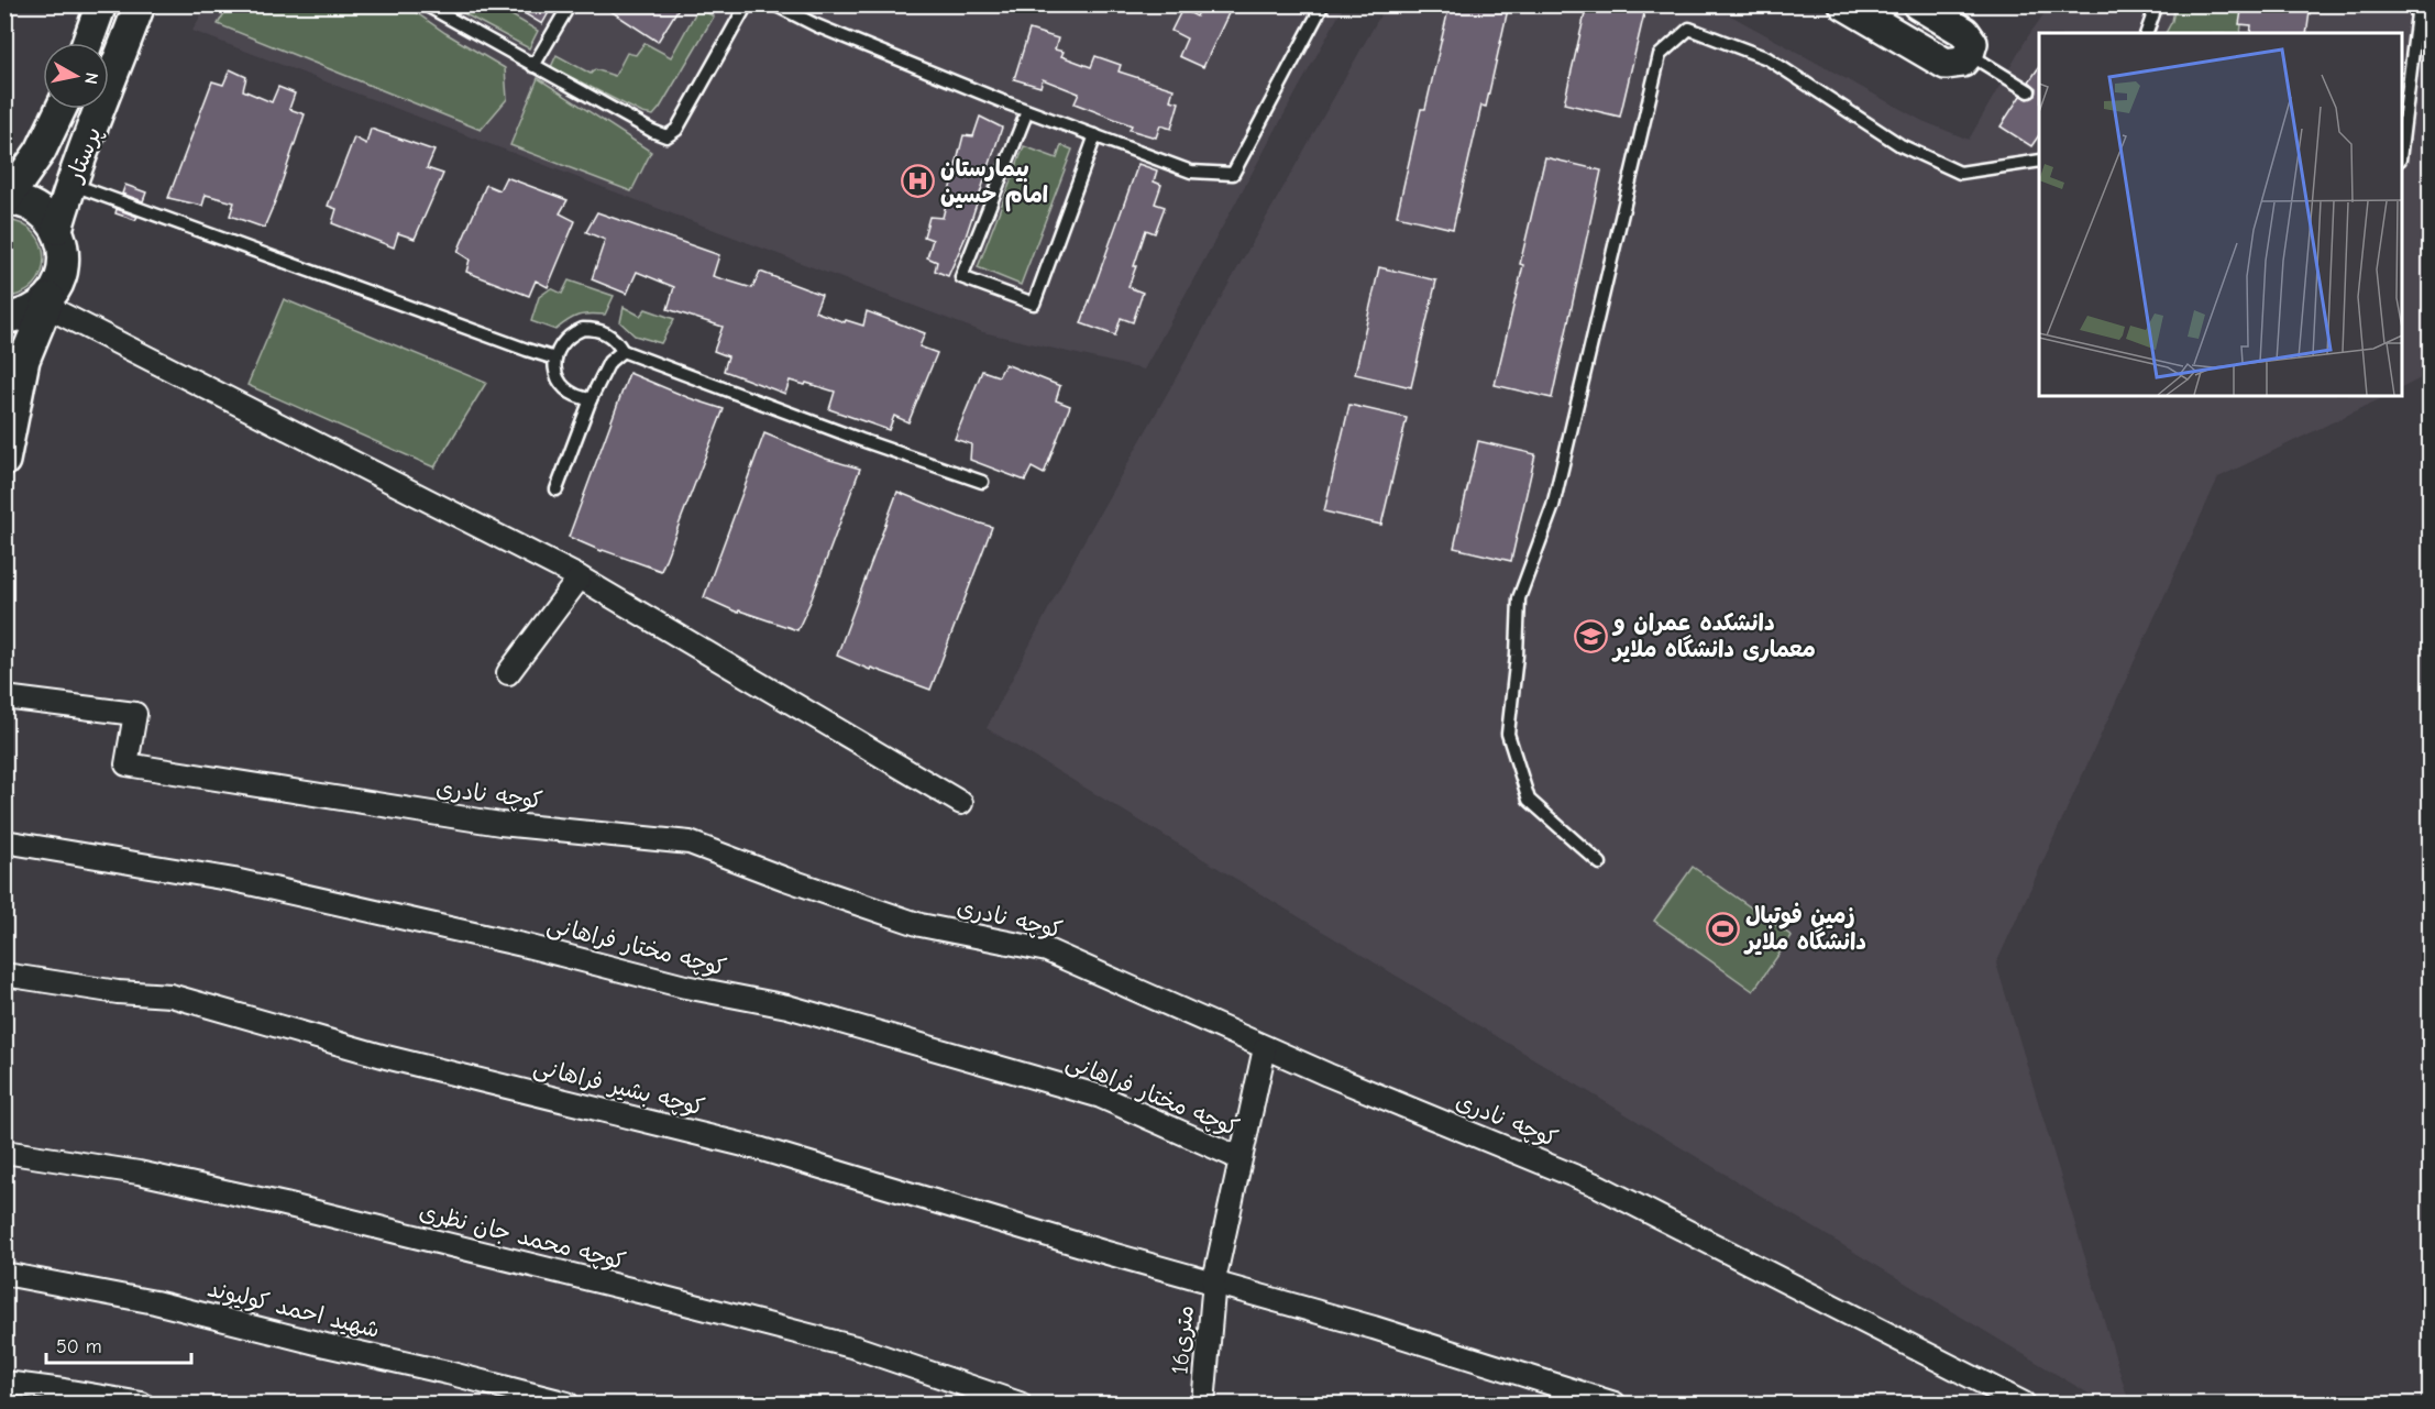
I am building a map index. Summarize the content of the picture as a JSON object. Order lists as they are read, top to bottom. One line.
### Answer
{"streets":{"main road":["پرستار"],"street":["کوچه نادری","کوچه مختار فراهانی","کوچه بشیر فراهانی","کوچه محمد جان نظری","شهید احمد کولیوند","16متری"]},"crossings":[["کوچه نادری","16متری"],["کوچه مختار فراهانی","16متری"],["کوچه بشیر فراهانی","16متری"]],"places":{"hospital":["بیمارستان امام حسین"],"school or university":["دانشکده عمران و معماری دانشگاه ملایر"],"sports":["زمین فوتبال دانشگاه ملایر"]},"scale_bar":"50 m","north":"right"}
